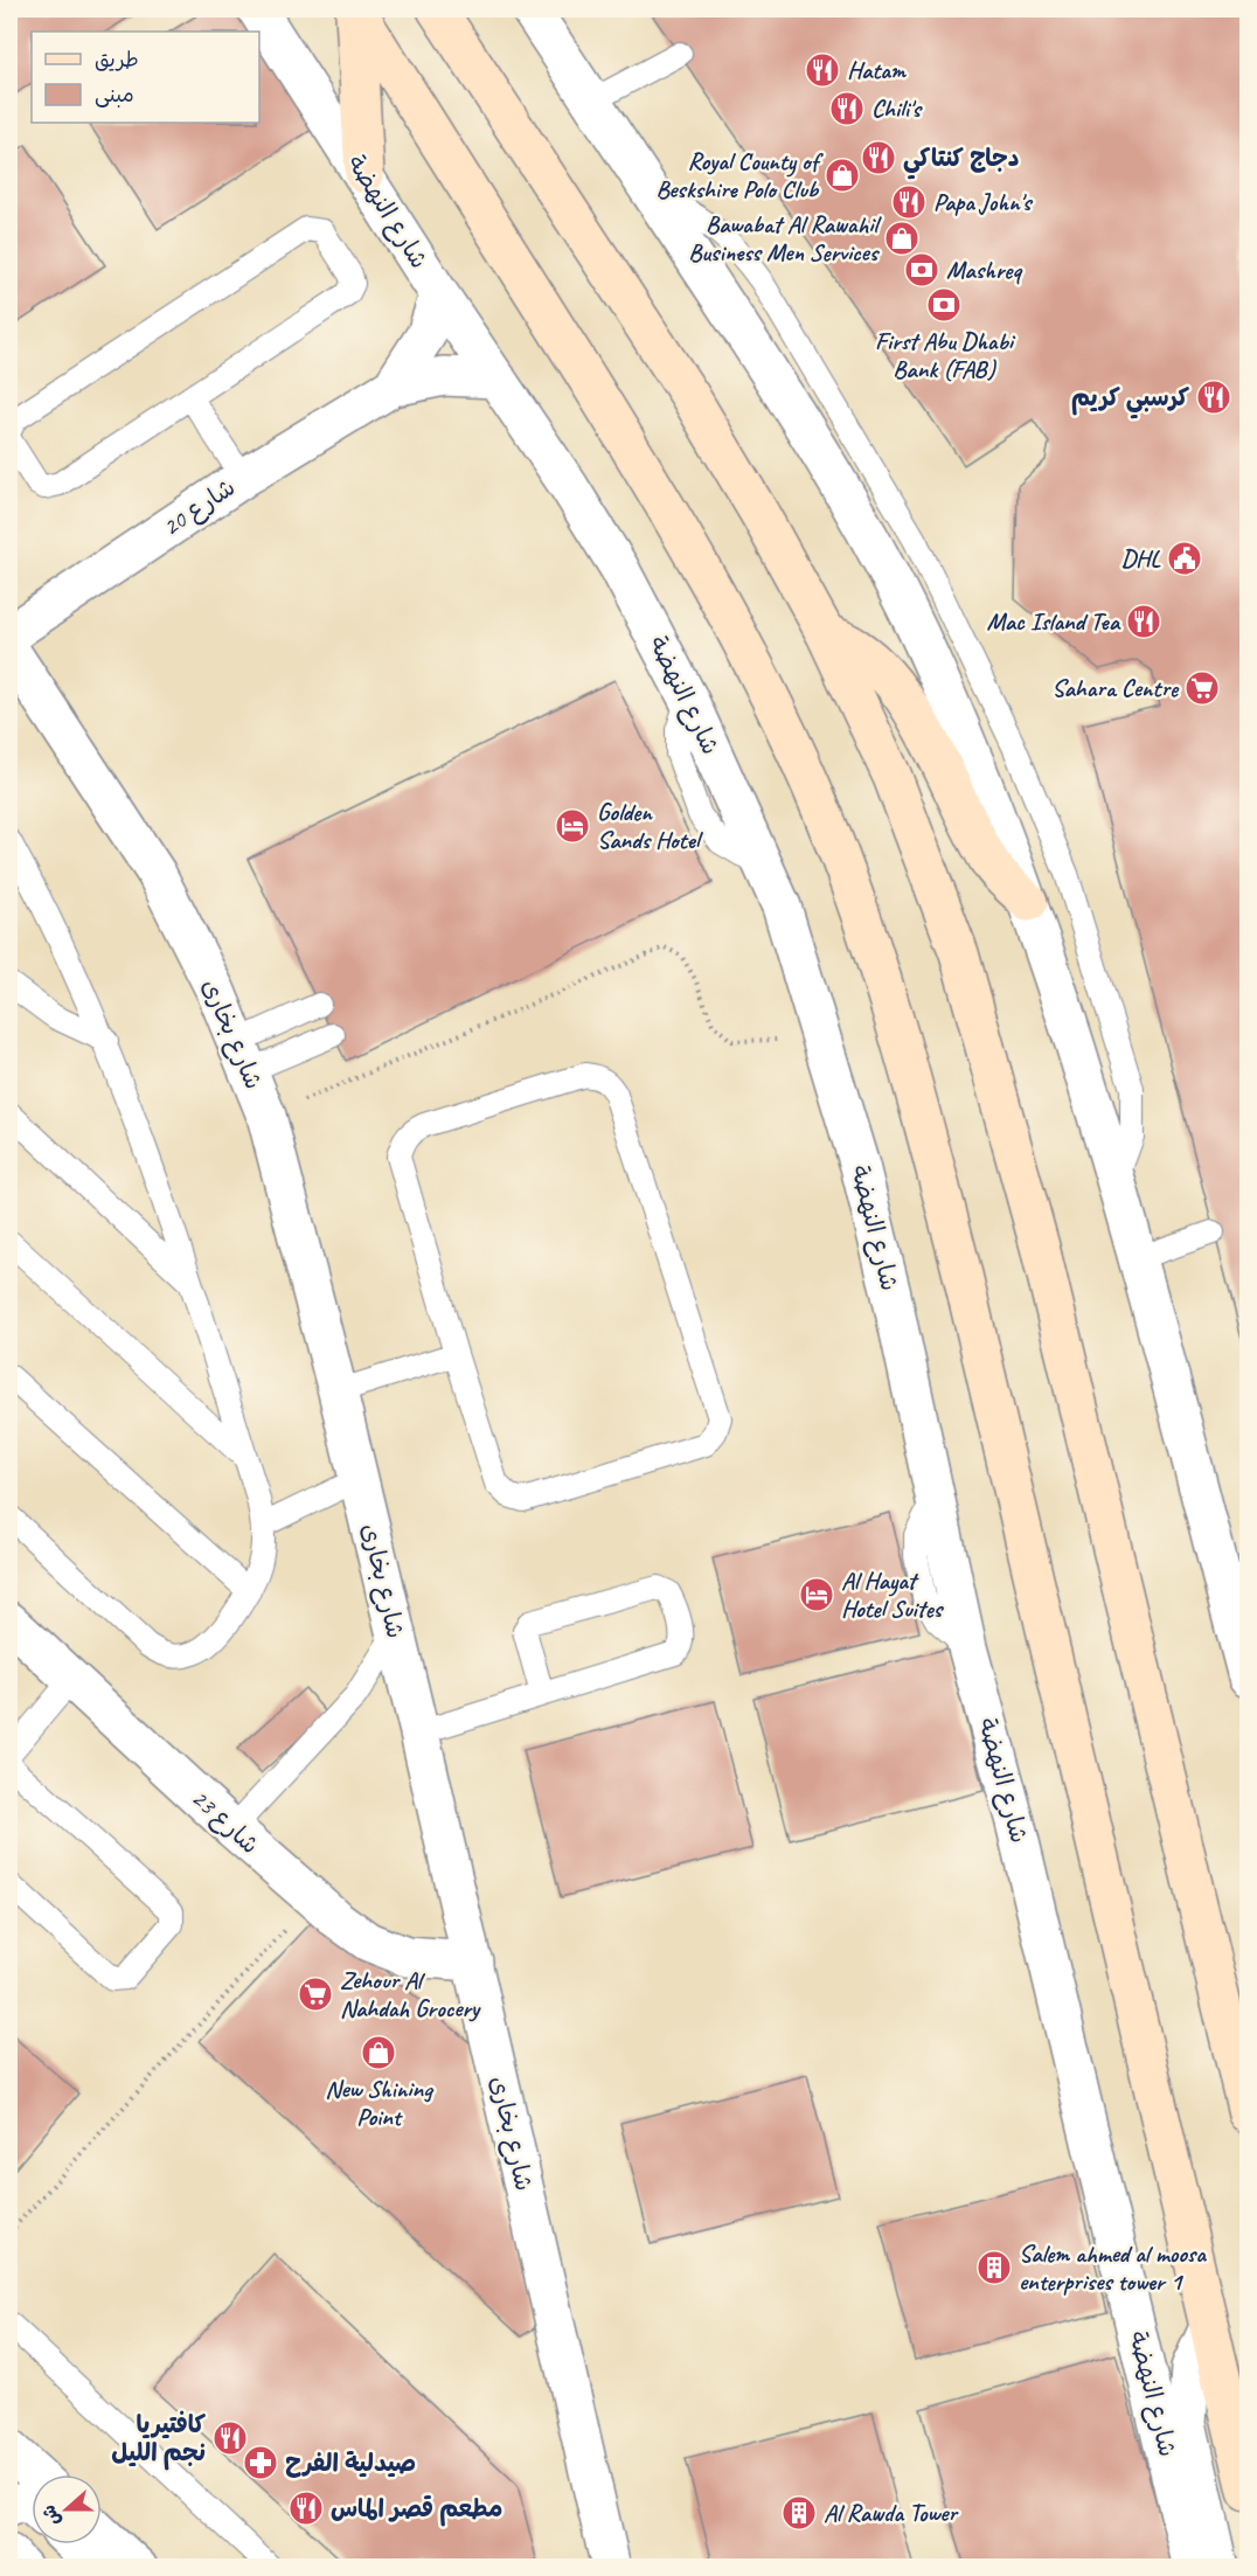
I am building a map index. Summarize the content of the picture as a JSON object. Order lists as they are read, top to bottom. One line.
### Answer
{"streets":{"street":["شارع النهضة","شارع 20","شارع بخارى","شارع 23"]},"crossings":[["شارع النهضة","شارع 20"],["شارع بخارى","شارع 23"]],"places":{"restaurant":["Hatam","Chili's","دجاج كنتاكي","Papa John's","كرسبي كريم","Mac Island Tea","كافتيريا نجم الليل","مطعم قصر الماس"],"shop":["Royal County of Beskshire Polo Club","Bawabat Al Rawahil Business Men Services","New Shining Point"],"bank":["Mashreq","First Abu Dhabi Bank (FAB)"],"public building":["DHL"],"supermarket":["Sahara Centre","Zehour Al Nahdah Grocery"],"hotel":["Golden Sands Hotel","Al Hayat Hotel Suites"],"building":["Salem ahmed al moosa enterprises tower 1","Al Rawda Tower"],"pharmacy":["صيدلية الفرح"]},"legend":["طريق","مبنى"],"north":"left"}
